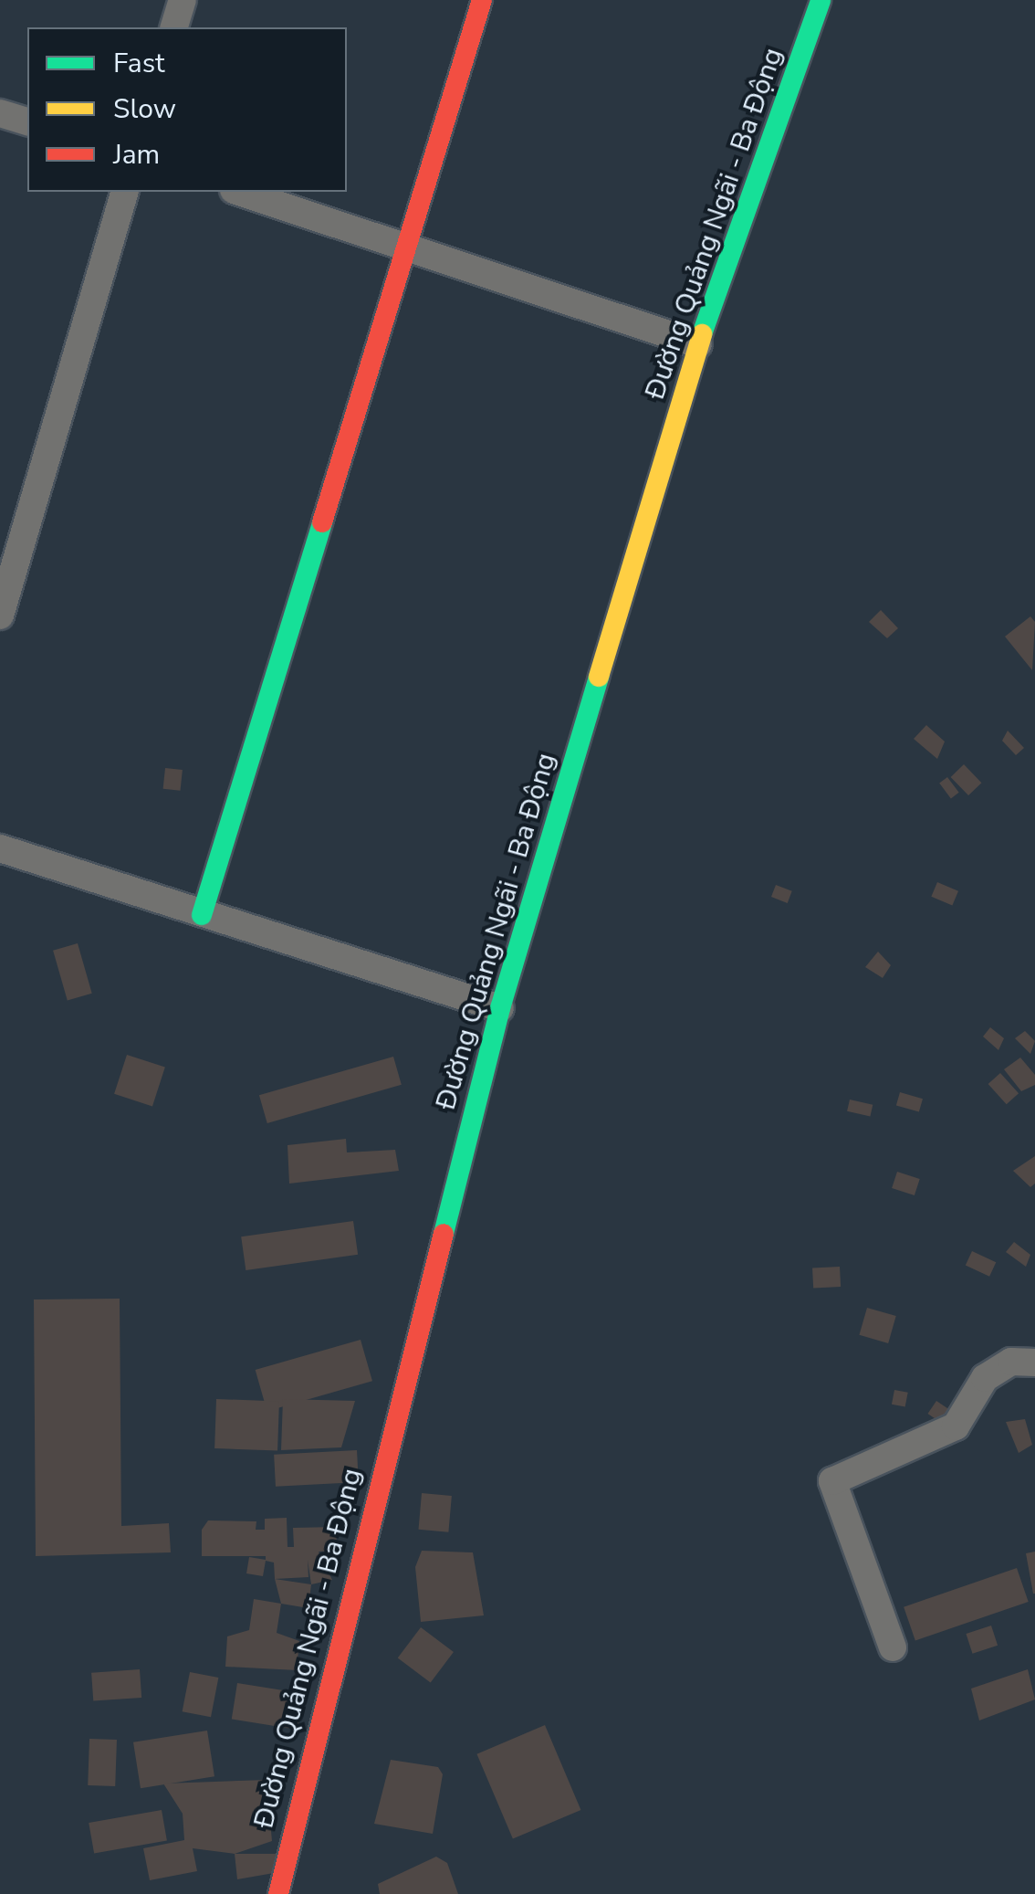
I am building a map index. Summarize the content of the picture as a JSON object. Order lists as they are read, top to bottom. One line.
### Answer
{"streets":{"main road":["Đường Quảng Ngãi - Ba Động"]},"legend":["Fast","Slow","Jam"]}
